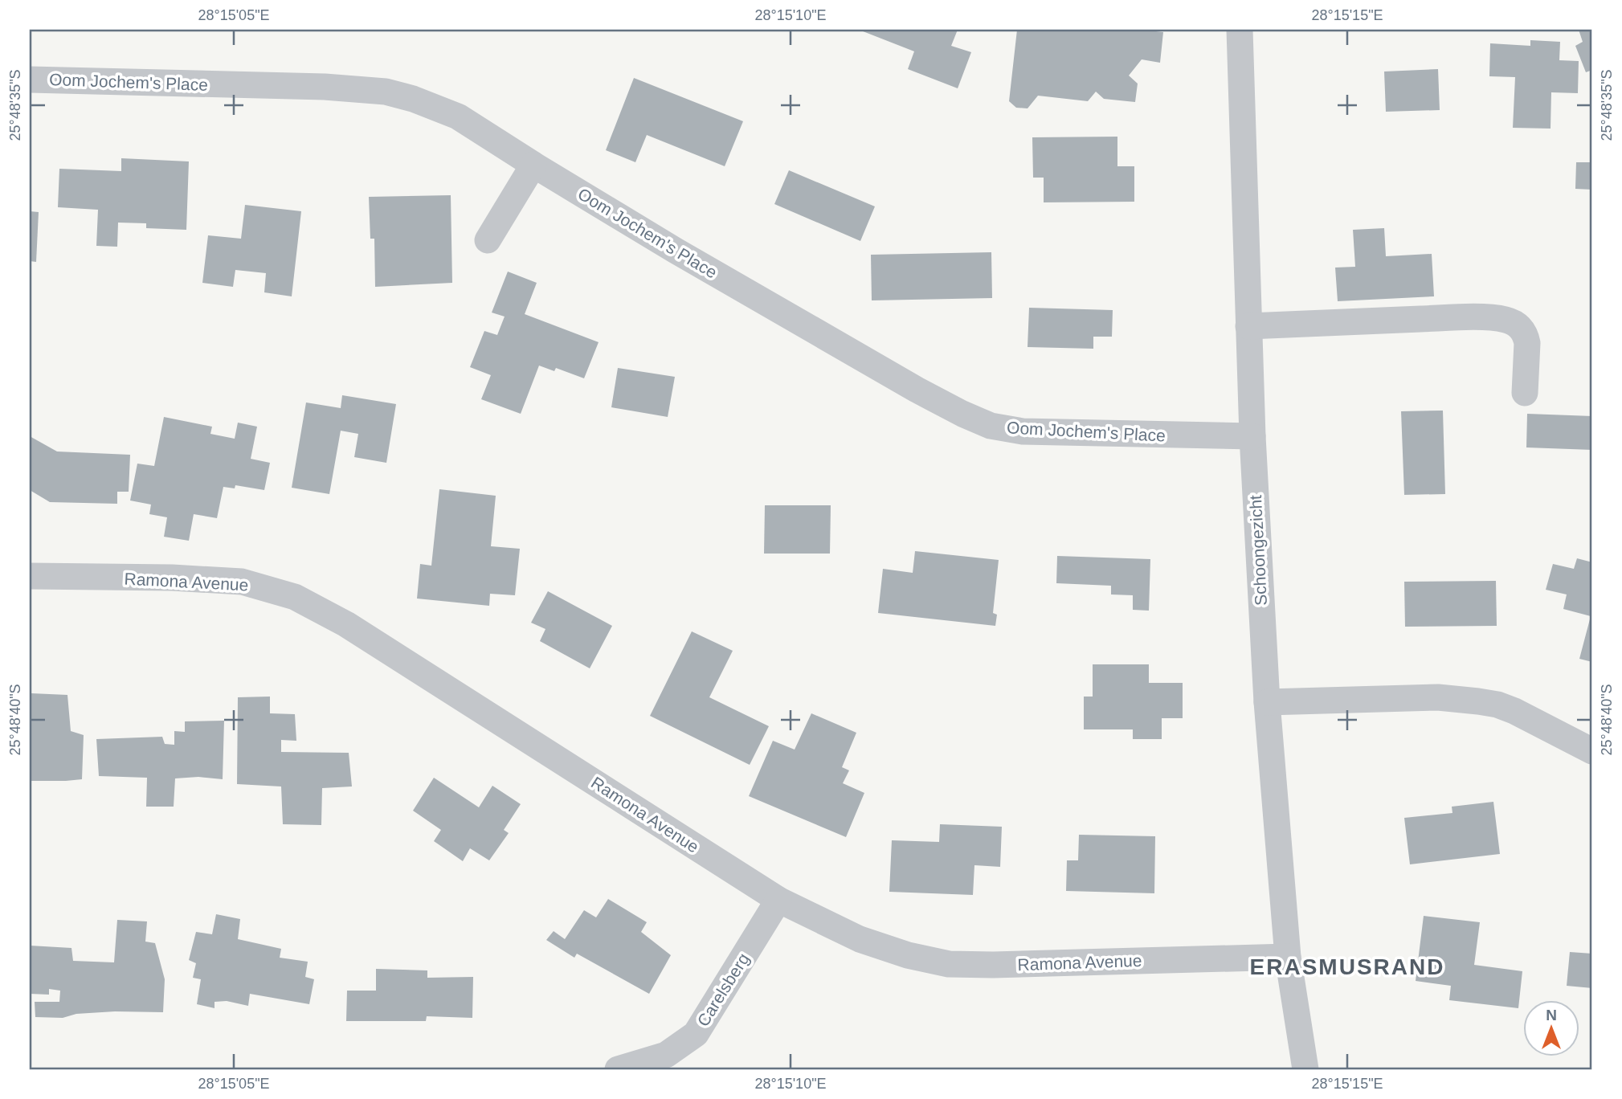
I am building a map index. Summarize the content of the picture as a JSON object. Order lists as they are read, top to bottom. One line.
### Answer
{"streets":{"street":["Oom Jochem's Place","Schoongezicht","Ramona Avenue","Carelsberg"]},"crossings":[["Oom Jochem's Place","Schoongezicht"],["Schoongezicht","Ramona Avenue"],["Ramona Avenue","Carelsberg"]],"districts":["ERASMUSRAND"],"north":"top","coordinates":["28°15'05\"E","28°15'10\"E","28°15'15\"E","25°48'35\"S","25°48'40\"S"]}
